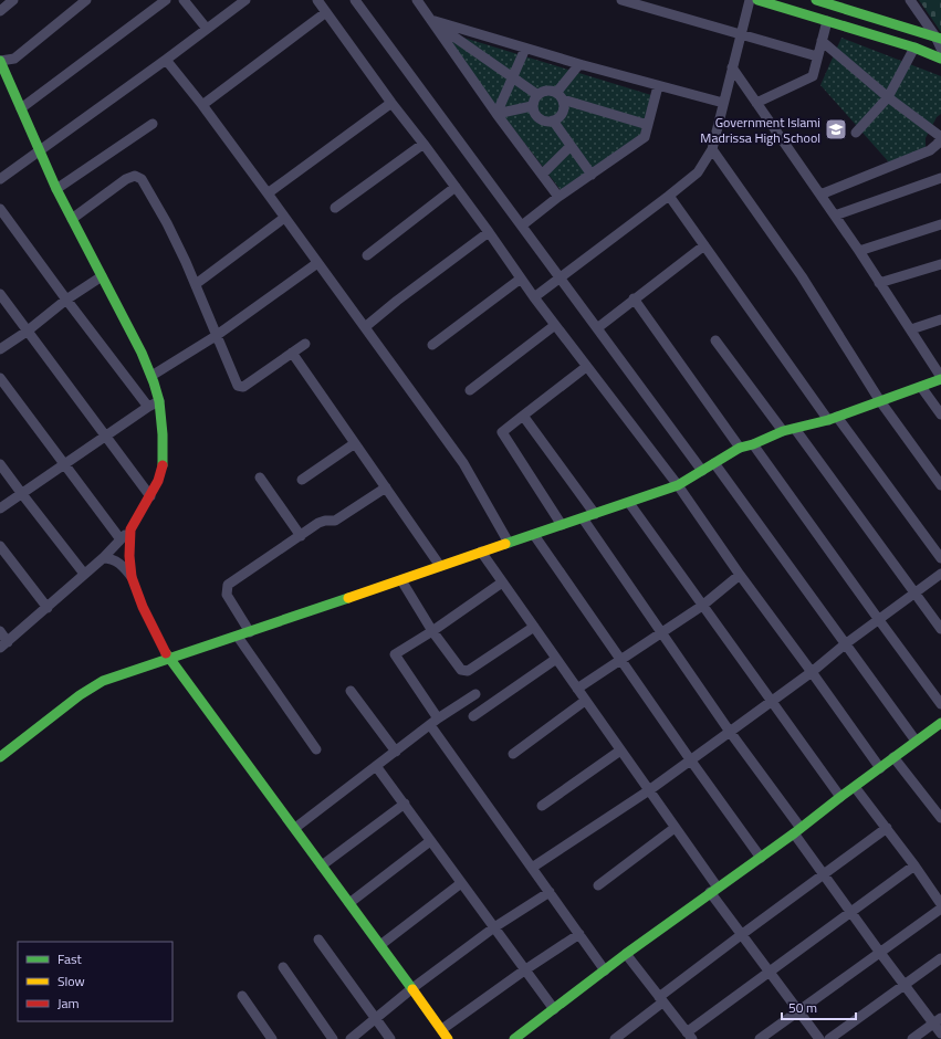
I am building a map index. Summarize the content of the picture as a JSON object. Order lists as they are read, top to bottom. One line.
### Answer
{"places":{"school or university":["Government Islami Madrissa High School"]},"legend":["Fast","Slow","Jam"],"scale_bar":"50 m"}
